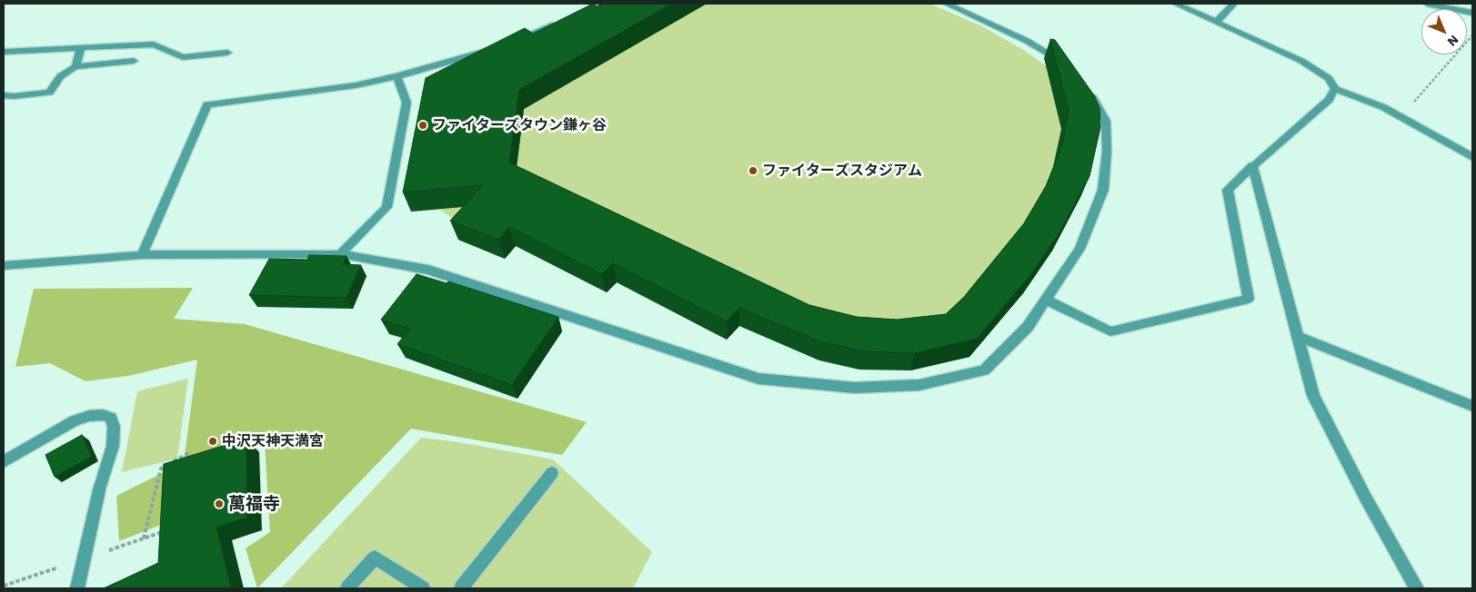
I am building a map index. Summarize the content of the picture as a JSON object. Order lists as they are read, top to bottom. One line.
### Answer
{"places":["ファイターズタウン鎌ヶ谷","ファイターズスタジアム","中沢天神天満宮","萬福寺"],"north":"bottom right"}
